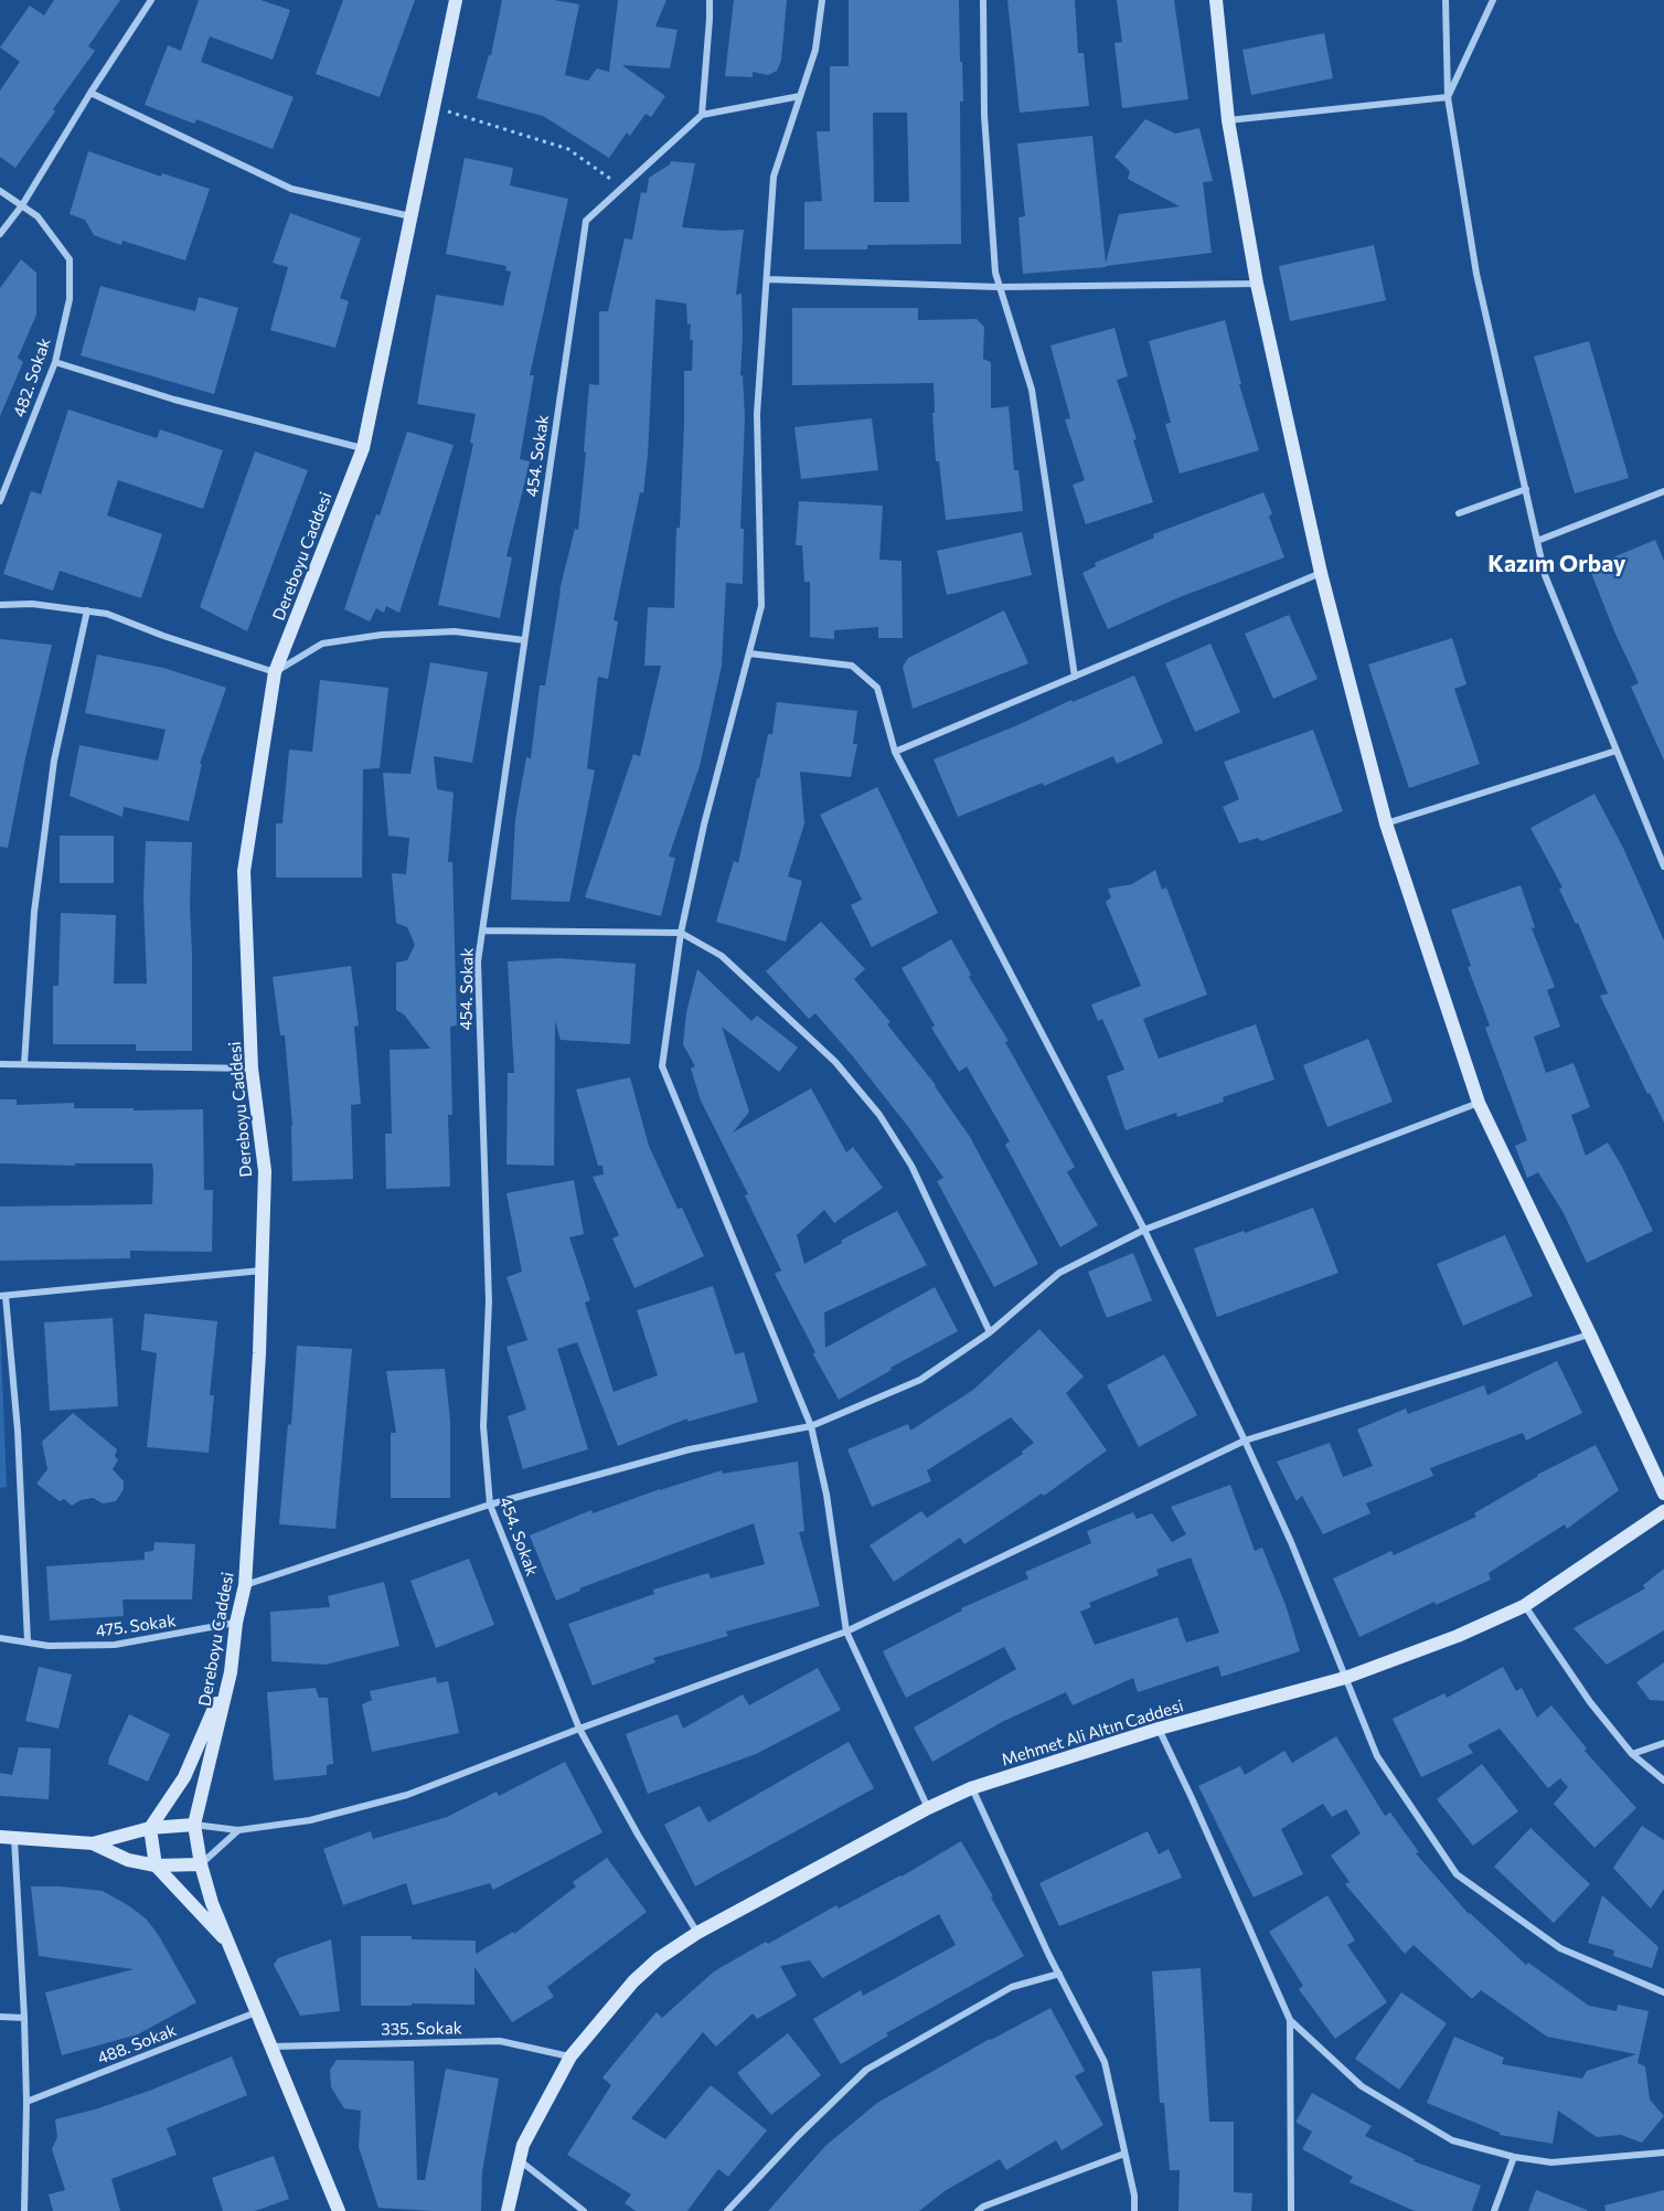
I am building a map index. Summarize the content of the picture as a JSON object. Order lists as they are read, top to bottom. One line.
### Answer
{"streets":{"street":["482. Sokak","454. Sokak","Dereboyu Caddesi","475. Sokak","Mehmet Ali Altın Caddesi","335. Sokak","488. Sokak"]},"crossings":[["454. Sokak","Mehmet Ali Altın Caddesi"],["Dereboyu Caddesi","475. Sokak"],["Dereboyu Caddesi","335. Sokak"],["Dereboyu Caddesi","488. Sokak"],["Mehmet Ali Altın Caddesi","335. Sokak"]],"districts":["Kazım Orbay"]}
